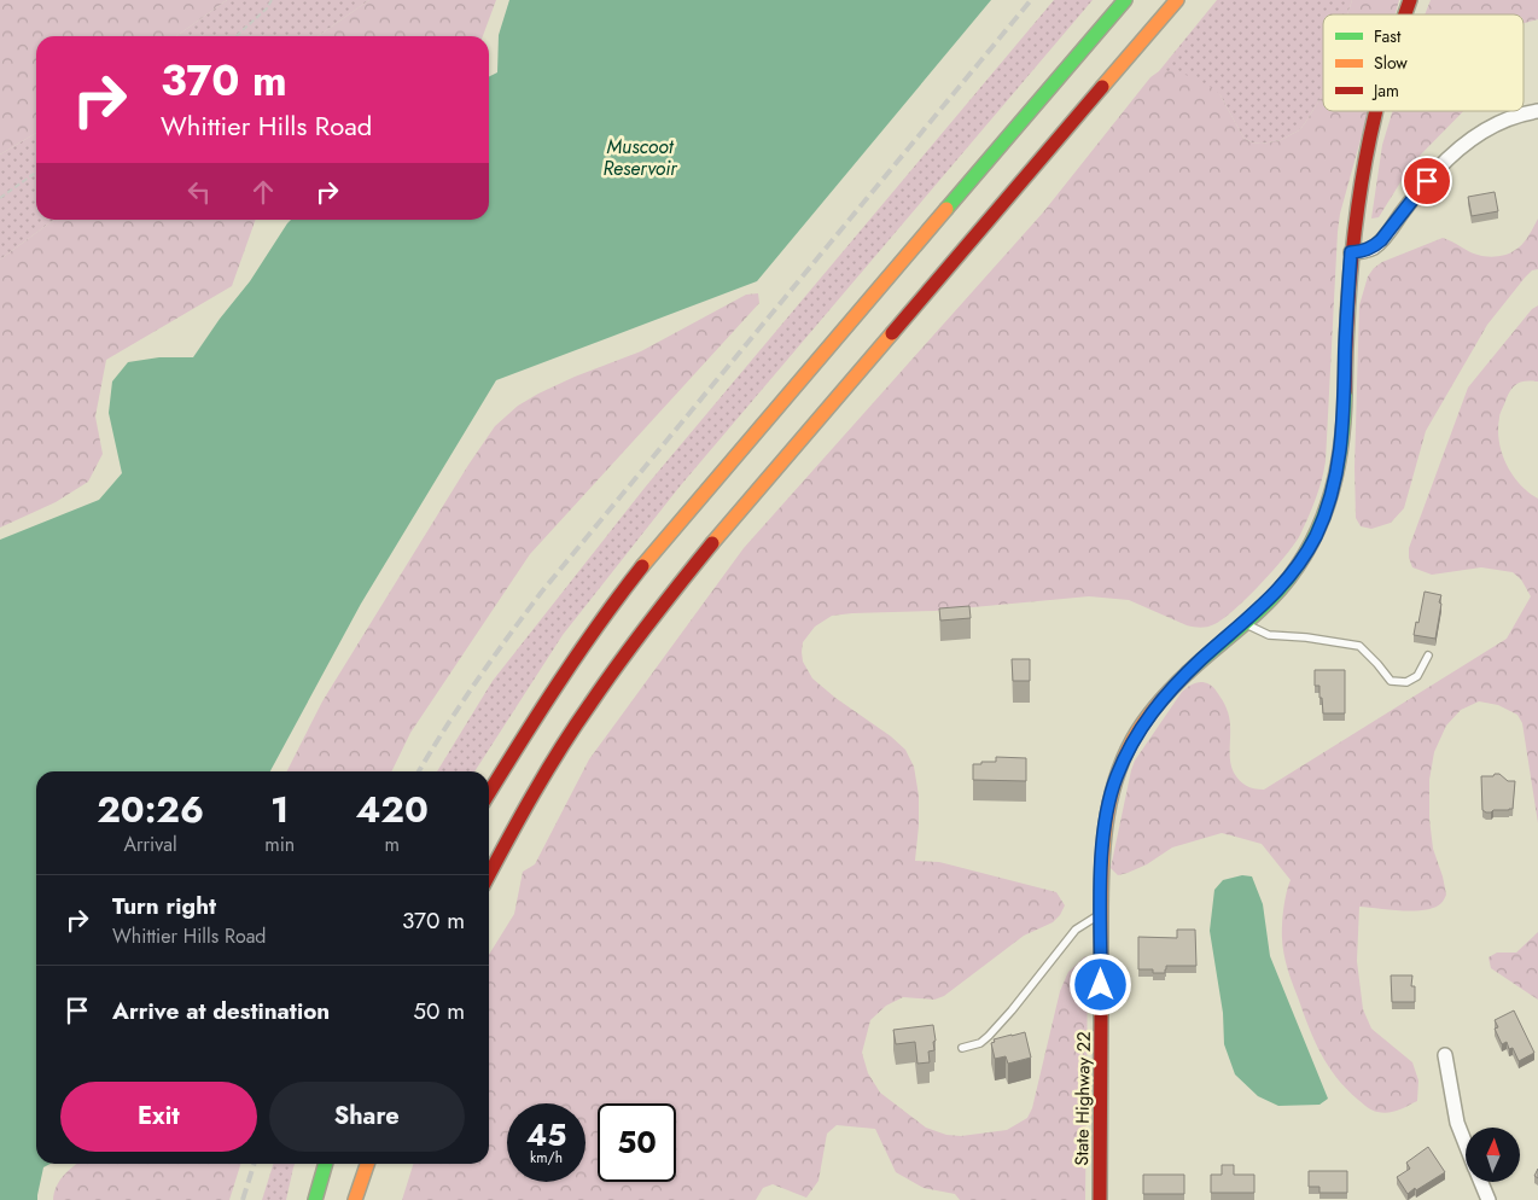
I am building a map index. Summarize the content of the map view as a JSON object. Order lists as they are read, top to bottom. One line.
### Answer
{"streets":{"main road":["State Highway 22"]},"water":["Muscoot Reservoir"],"legend":["Fast","Slow","Jam"],"north":"top","page":{"turn":["370 m","Whittier Hills Road"],"eta":["20:26","Arrival","1","min","420","m"],"list":[{"name":"Turn right","note":"Whittier Hills Road","value":"370 m"},{"name":"Arrive at destination","value":"50 m"}],"buttons":["Exit","Share"],"speed":"45 km/h","limit":"50"}}
